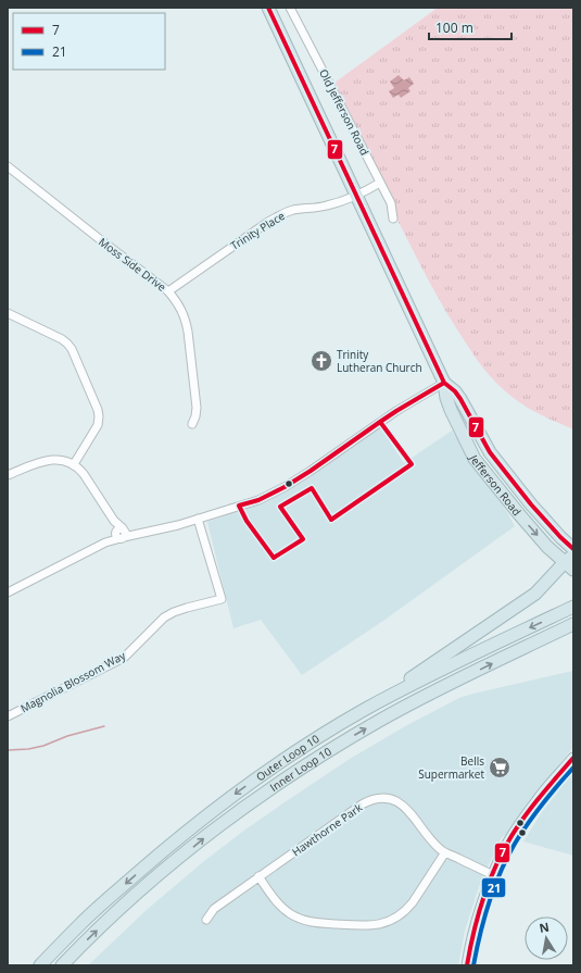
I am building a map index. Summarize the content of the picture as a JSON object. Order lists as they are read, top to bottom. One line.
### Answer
{"streets":{"highway":["Jefferson Road","Outer Loop 10","Inner Loop 10"],"street":["Old Jefferson Road","Trinity Place","Moss Side Drive","Magnolia Blossom Way","Hawthorne Park"]},"crossings":[["Old Jefferson Road","Trinity Place"],["Trinity Place","Moss Side Drive"],["Trinity Place","Jefferson Road"]],"places":{"church":["Trinity Lutheran Church"],"supermarket":["Bells Supermarket"]},"lines":["transit line 7","transit line 21"],"legend":["7","21"],"scale_bar":"100 m","north":"top"}
